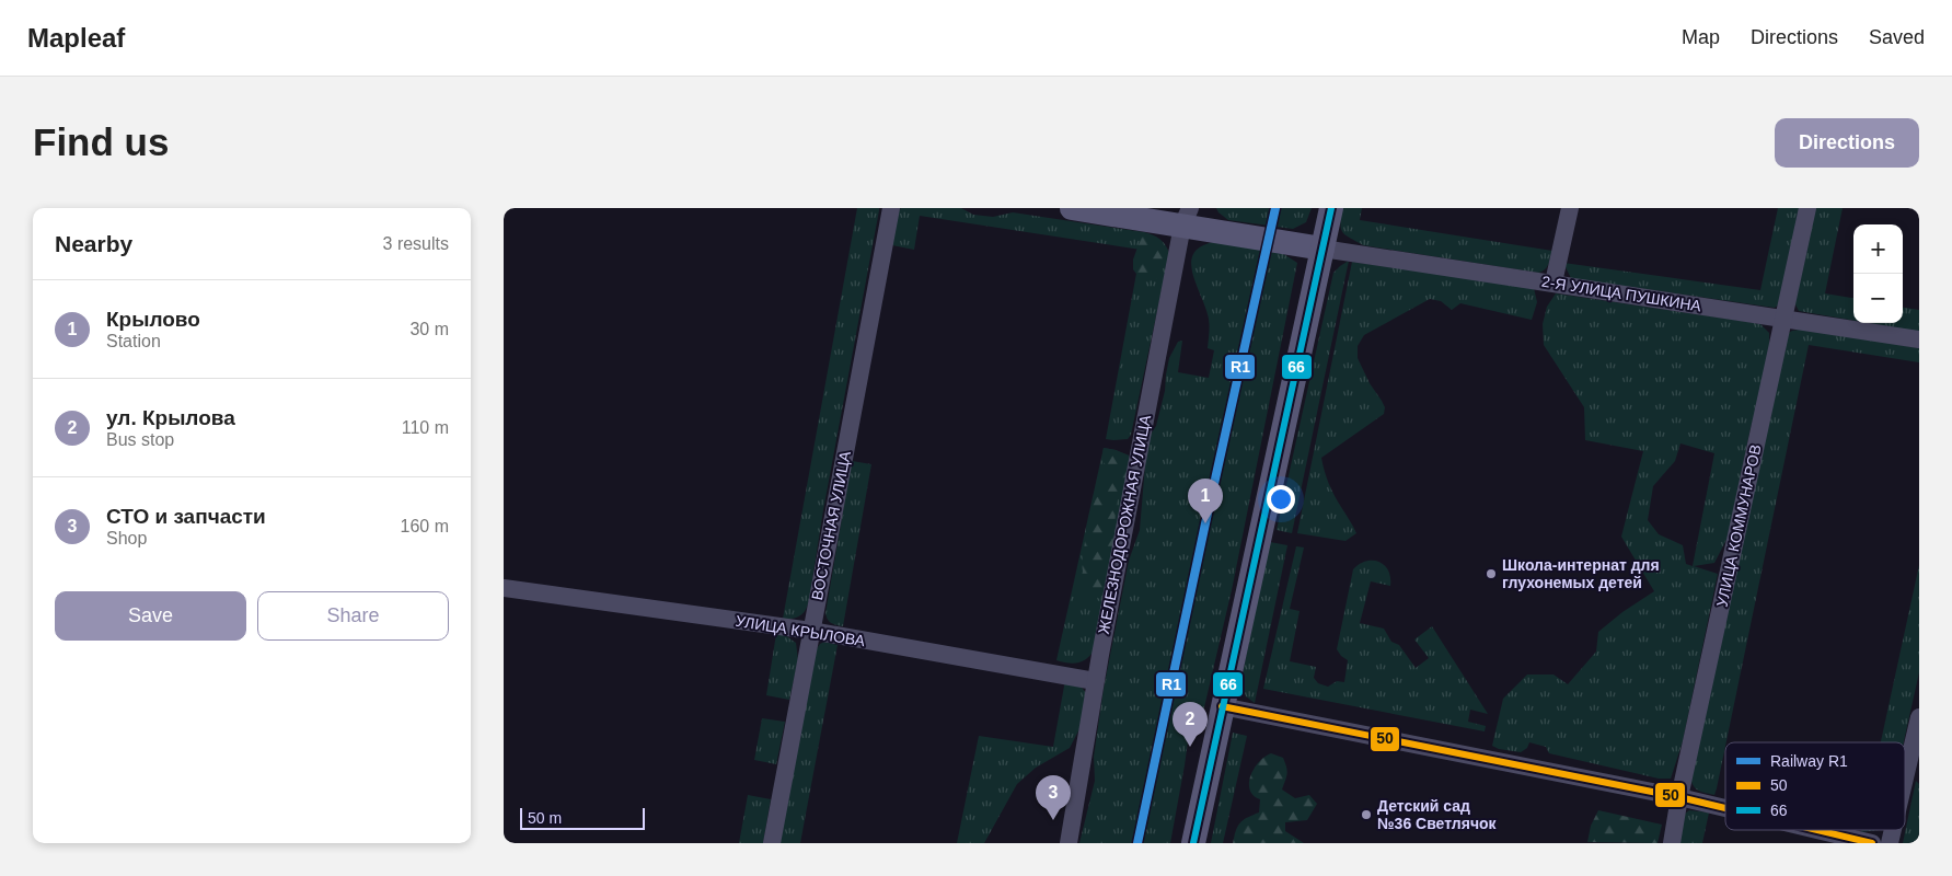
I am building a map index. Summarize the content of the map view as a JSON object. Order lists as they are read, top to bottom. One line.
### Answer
{"streets":{"street":["2-Я УЛИЦА ПУШКИНА","ЖЕЛЕЗНОДОРОЖНАЯ УЛИЦА","ВОСТОЧНАЯ УЛИЦА","УЛИЦА КОММУНАРОВ","УЛИЦА КРЫЛОВА"]},"crossings":[["2-Я УЛИЦА ПУШКИНА","УЛИЦА КОММУНАРОВ"],["ЖЕЛЕЗНОДОРОЖНАЯ УЛИЦА","УЛИЦА КРЫЛОВА"],["ВОСТОЧНАЯ УЛИЦА","УЛИЦА КРЫЛОВА"]],"places":["Школа-интернат для глухонемых детей","Детский сад №36 Светлячок"],"lines":["rail line R1","transit line 66","transit line 50"],"legend":["Railway R1","50","66"],"scale_bar":"50 m","page":{"header":"Mapleaf","nav":["Map","Directions","Saved"],"buttons":["Directions",["Save","Share"]],"title":"Find us","heading":["Nearby","3 results"],"map_buttons":["+","−"],"list":[{"mark":"1","name":"Крылово","note":"Station","value":"30 m"},{"mark":"2","name":"ул. Крылова","note":"Bus stop","value":"110 m"},{"mark":"3","name":"СТО и запчасти","note":"Shop","value":"160 m"}],"pins":["1","2","3"],"scale":"50 m"}}
